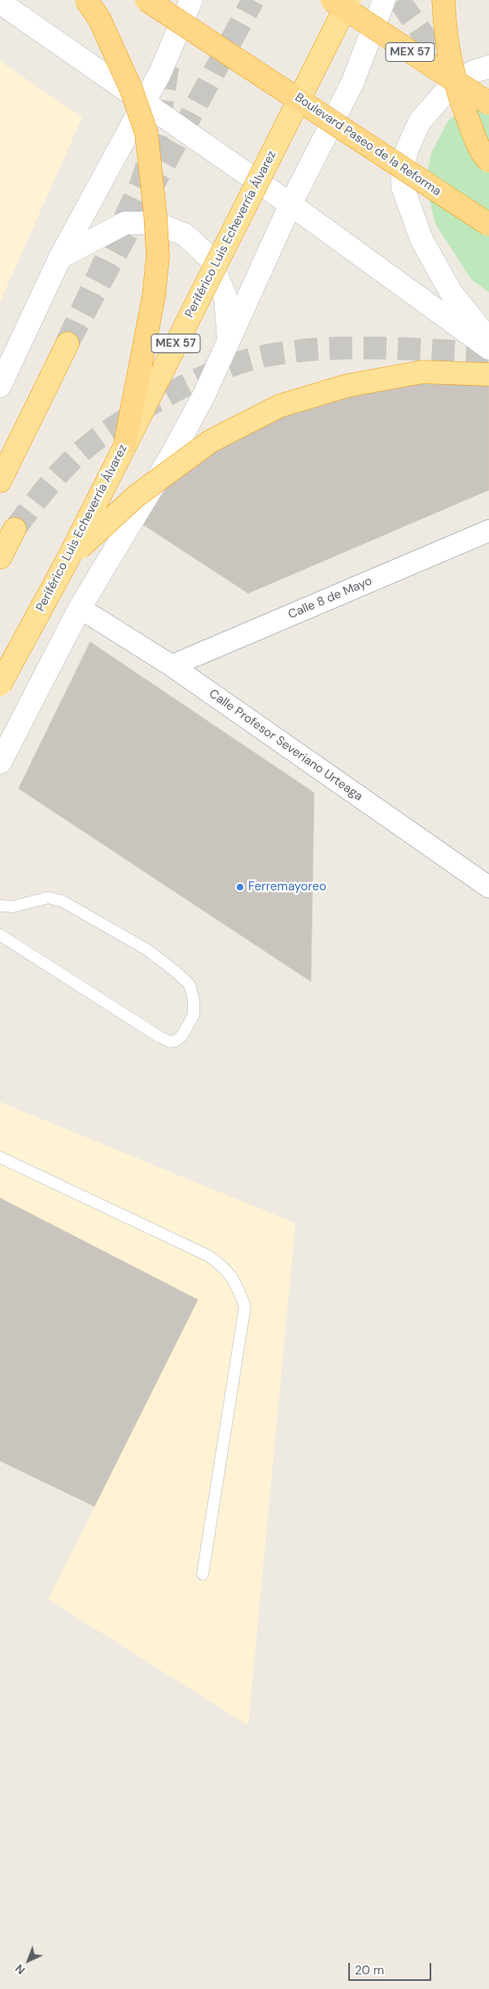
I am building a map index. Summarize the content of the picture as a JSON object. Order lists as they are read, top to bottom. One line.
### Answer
{"streets":{"highway":["MEX 57","Boulevard Paseo de la Reforma","Periférico Luis Echeverría Álvarez"],"street":["Calle 8 de Mayo","Calle Profesor Severiano Urteaga"]},"crossings":[["Calle 8 de Mayo","Calle Profesor Severiano Urteaga"]],"places":["Ferremayoreo"],"scale_bar":"20 m","north":"bottom left"}
